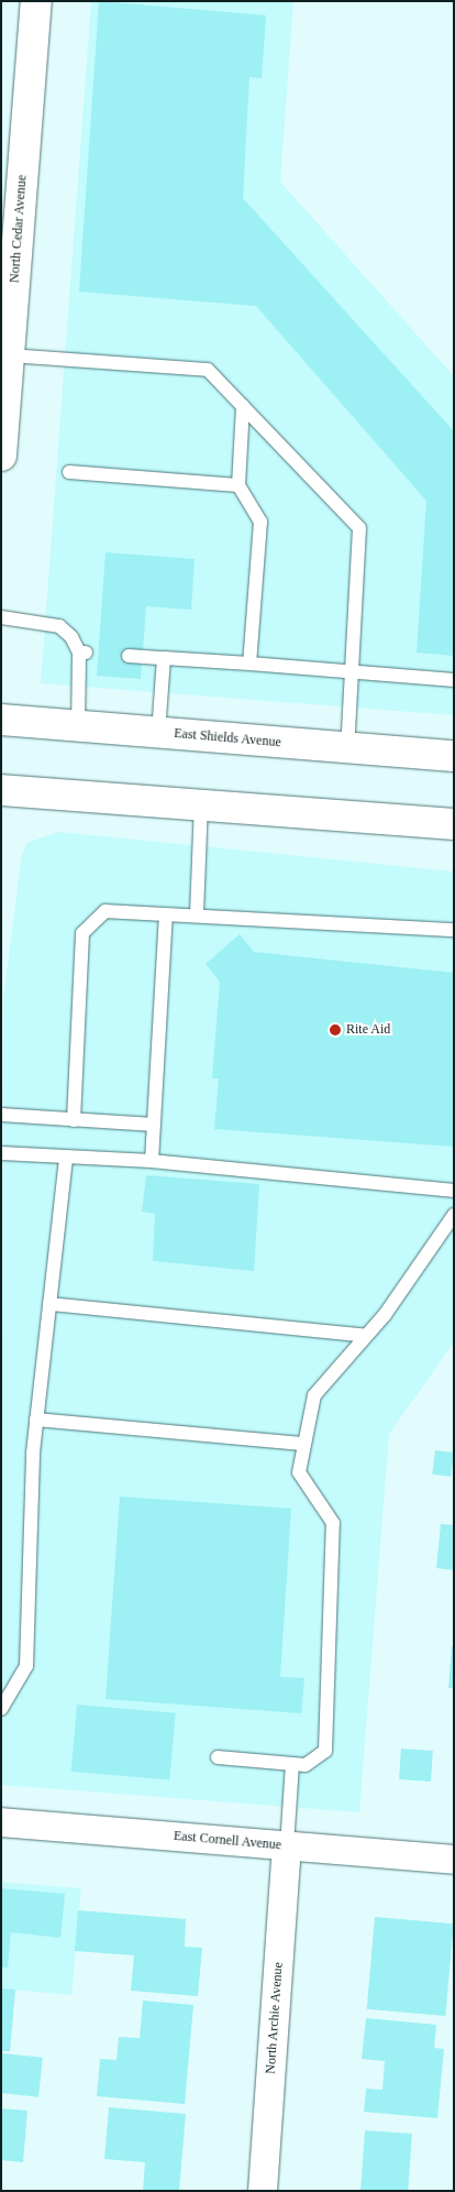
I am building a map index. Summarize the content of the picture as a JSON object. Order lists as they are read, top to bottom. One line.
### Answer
{"streets":{"main road":["North Cedar Avenue","East Shields Avenue"],"street":["East Cornell Avenue","North Archie Avenue"]},"crossings":[["East Cornell Avenue","North Archie Avenue"]],"places":["Rite Aid"]}
